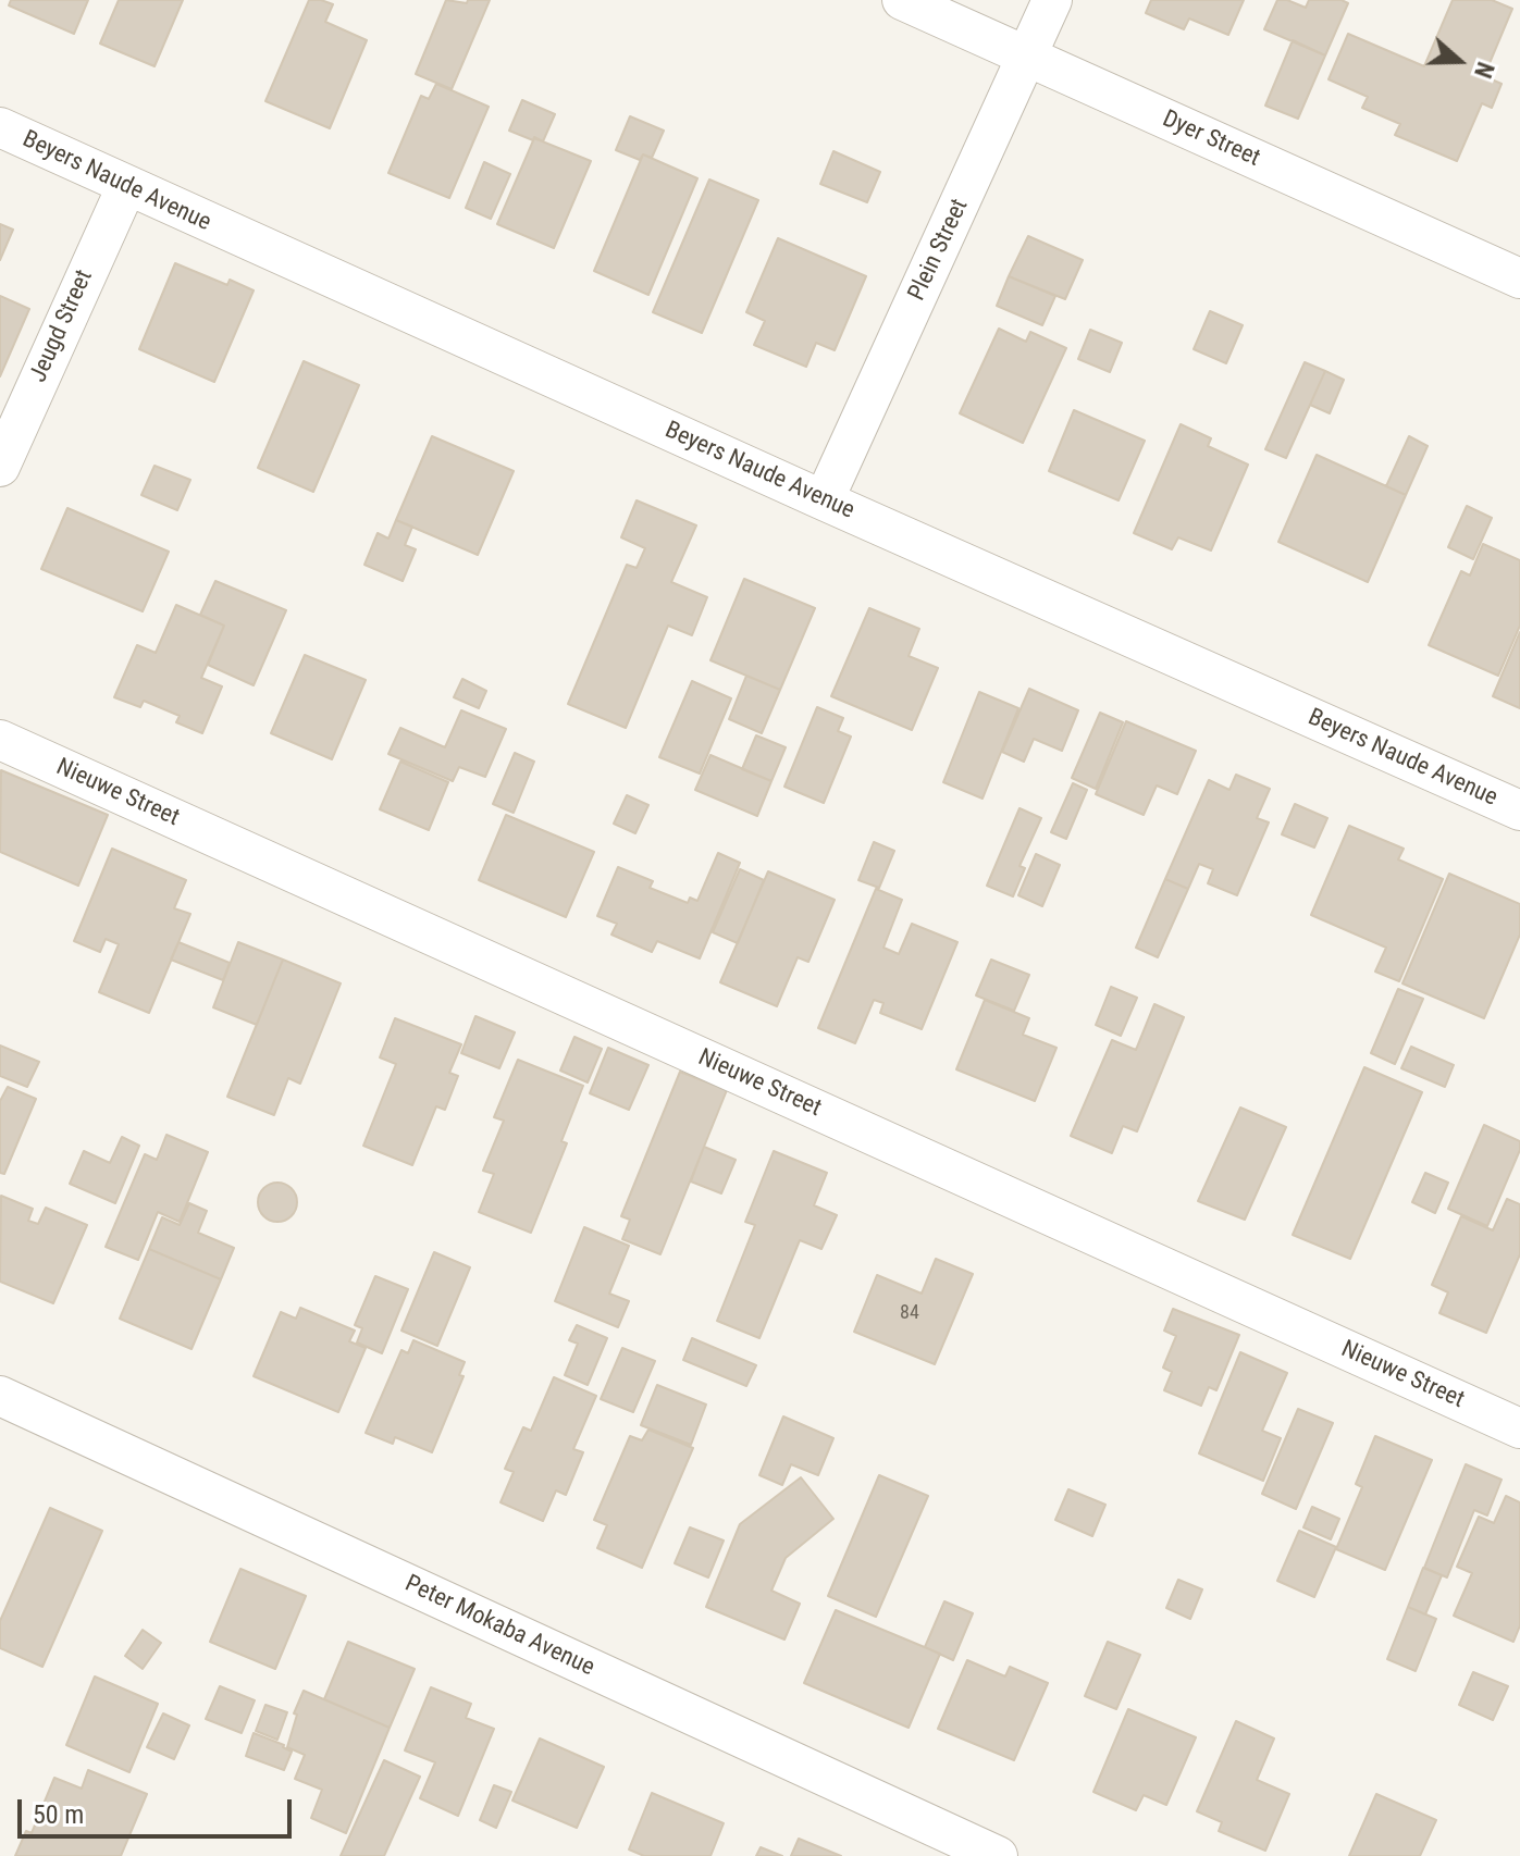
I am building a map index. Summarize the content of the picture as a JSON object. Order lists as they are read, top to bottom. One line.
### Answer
{"streets":{"street":["Dyer Street","Beyers Naude Avenue","Plein Street","Jeugd Street","Nieuwe Street","Peter Mokaba Avenue"]},"crossings":[["Dyer Street","Plein Street"],["Beyers Naude Avenue","Plein Street"],["Beyers Naude Avenue","Jeugd Street"]],"house_numbers":["84"],"scale_bar":"50 m","north":"right"}
